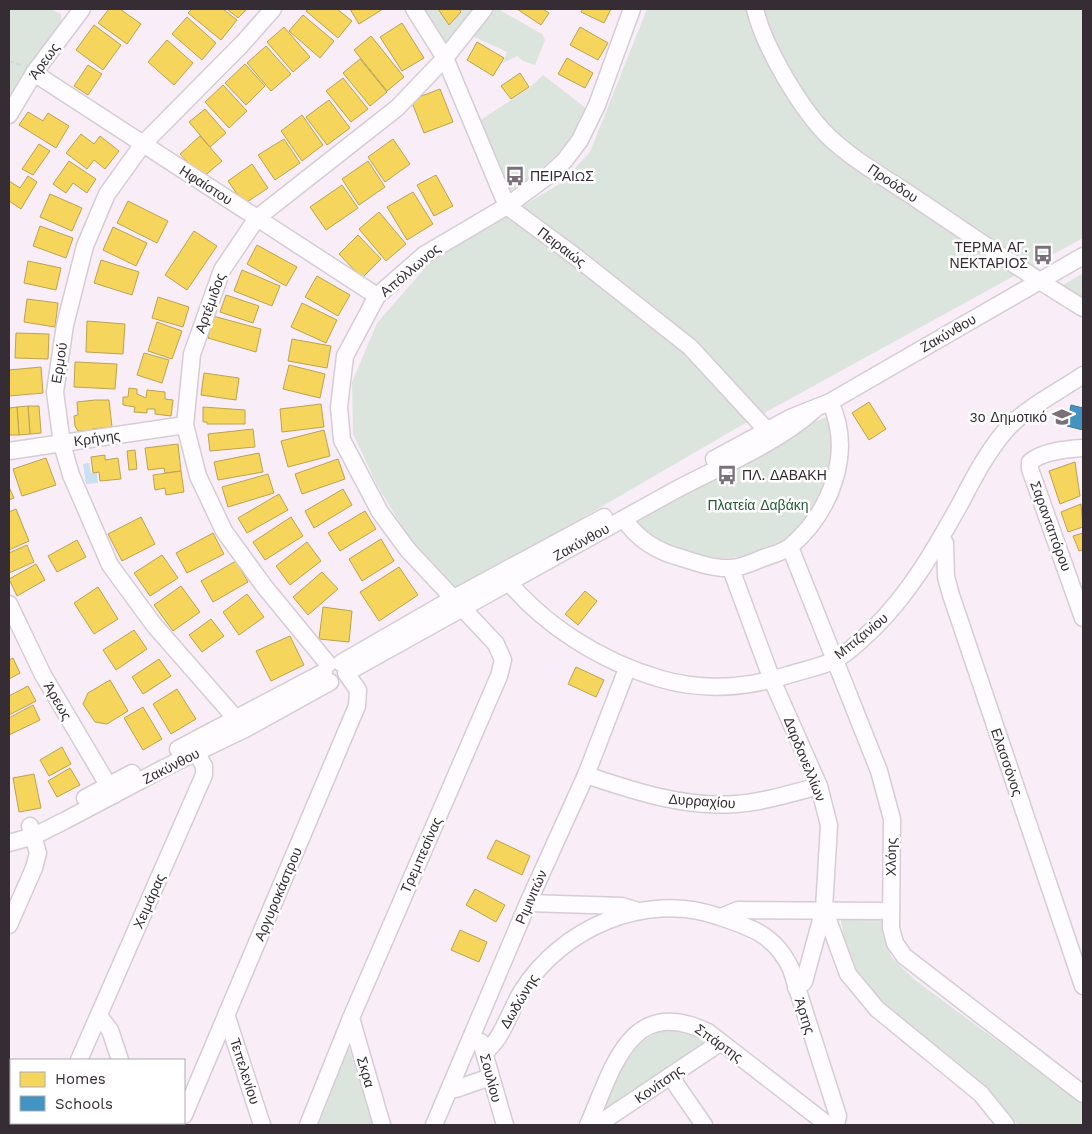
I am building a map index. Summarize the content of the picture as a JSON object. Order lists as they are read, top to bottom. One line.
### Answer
{"streets":{"street":["Άρεως","Προόδου","Ηφαίστου","Πειραιώς","Απόλλωνος","Αρτέμιδος","Ζακύνθου","Ερμού","Κρήνης","Σαρανταπόρου","Μπιζανίου","Δαρδανελλίων","Ελασσόνος","Δυρραχίου","Τρεμπεσίνας","Χλόης","Αργυροκάστρου","Ριμινιτών","Χειμάρας","Δωδώνης","Άρτης","Σπάρτης","Τεπελενίου","Σκρα","Σουλίου","Κονίτσης"]},"crossings":[["Άρεως","Ηφαίστου"],["Άρεως","Ζακύνθου"],["Προόδου","Ζακύνθου"],["Ηφαίστου","Απόλλωνος"],["Ηφαίστου","Αρτέμιδος"],["Ηφαίστου","Ερμού"],["Πειραιώς","Απόλλωνος"],["Πειραιώς","Ζακύνθου"],["Απόλλωνος","Ζακύνθου"],["Απόλλωνος","Τρεμπεσίνας"],["Αρτέμιδος","Ζακύνθου"],["Αρτέμιδος","Κρήνης"],["Αρτέμιδος","Αργυροκάστρου"],["Ζακύνθου","Ερμού"],["Ζακύνθου","Μπιζανίου"],["Ζακύνθου","Τρεμπεσίνας"],["Ζακύνθου","Αργυροκάστρου"],["Ζακύνθου","Χειμάρας"],["Ερμού","Κρήνης"],["Μπιζανίου","Δαρδανελλίων"],["Μπιζανίου","Ελασσόνος"],["Μπιζανίου","Χλόης"],["Μπιζανίου","Ριμινιτών"],["Δαρδανελλίων","Δυρραχίου"],["Δαρδανελλίων","Άρτης"],["Δυρραχίου","Ριμινιτών"],["Τρεμπεσίνας","Σκρα"],["Αργυροκάστρου","Τεπελενίου"],["Ριμινιτών","Δωδώνης"],["Ριμινιτών","Σουλίου"],["Δωδώνης","Άρτης"],["Δωδώνης","Σουλίου"],["Σπάρτης","Κονίτσης"]],"parks":["Πλατεία Δαβάκη"],"places":{"bus stop":["ΠΕΙΡΑΙΩΣ","ΤΕΡΜΑ ΑΓ. ΝΕΚΤΑΡΙΟΣ","ΠΛ. ΔΑΒΑΚΗ"],"school or university":["3ο Δημοτικό"]},"legend":["Homes","Schools"]}
